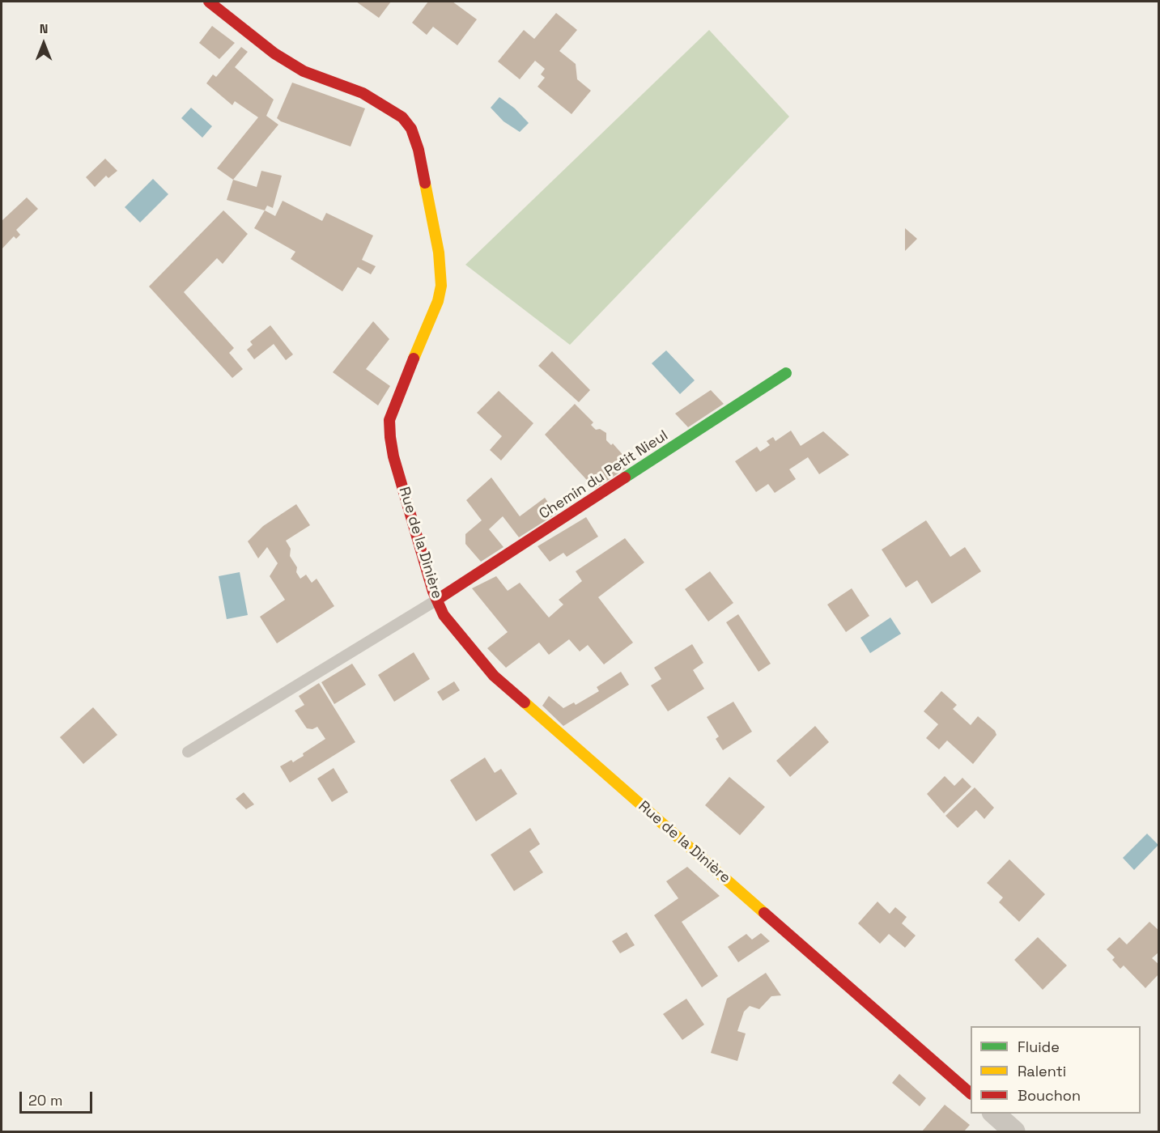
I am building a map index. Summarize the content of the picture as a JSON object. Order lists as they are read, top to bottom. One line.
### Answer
{"streets":{"street":["Chemin du Petit Nieul","Rue de la Dinière"]},"crossings":[["Chemin du Petit Nieul","Rue de la Dinière"]],"legend":["Fluide","Ralenti","Bouchon"],"scale_bar":"20 m","north":"top"}
